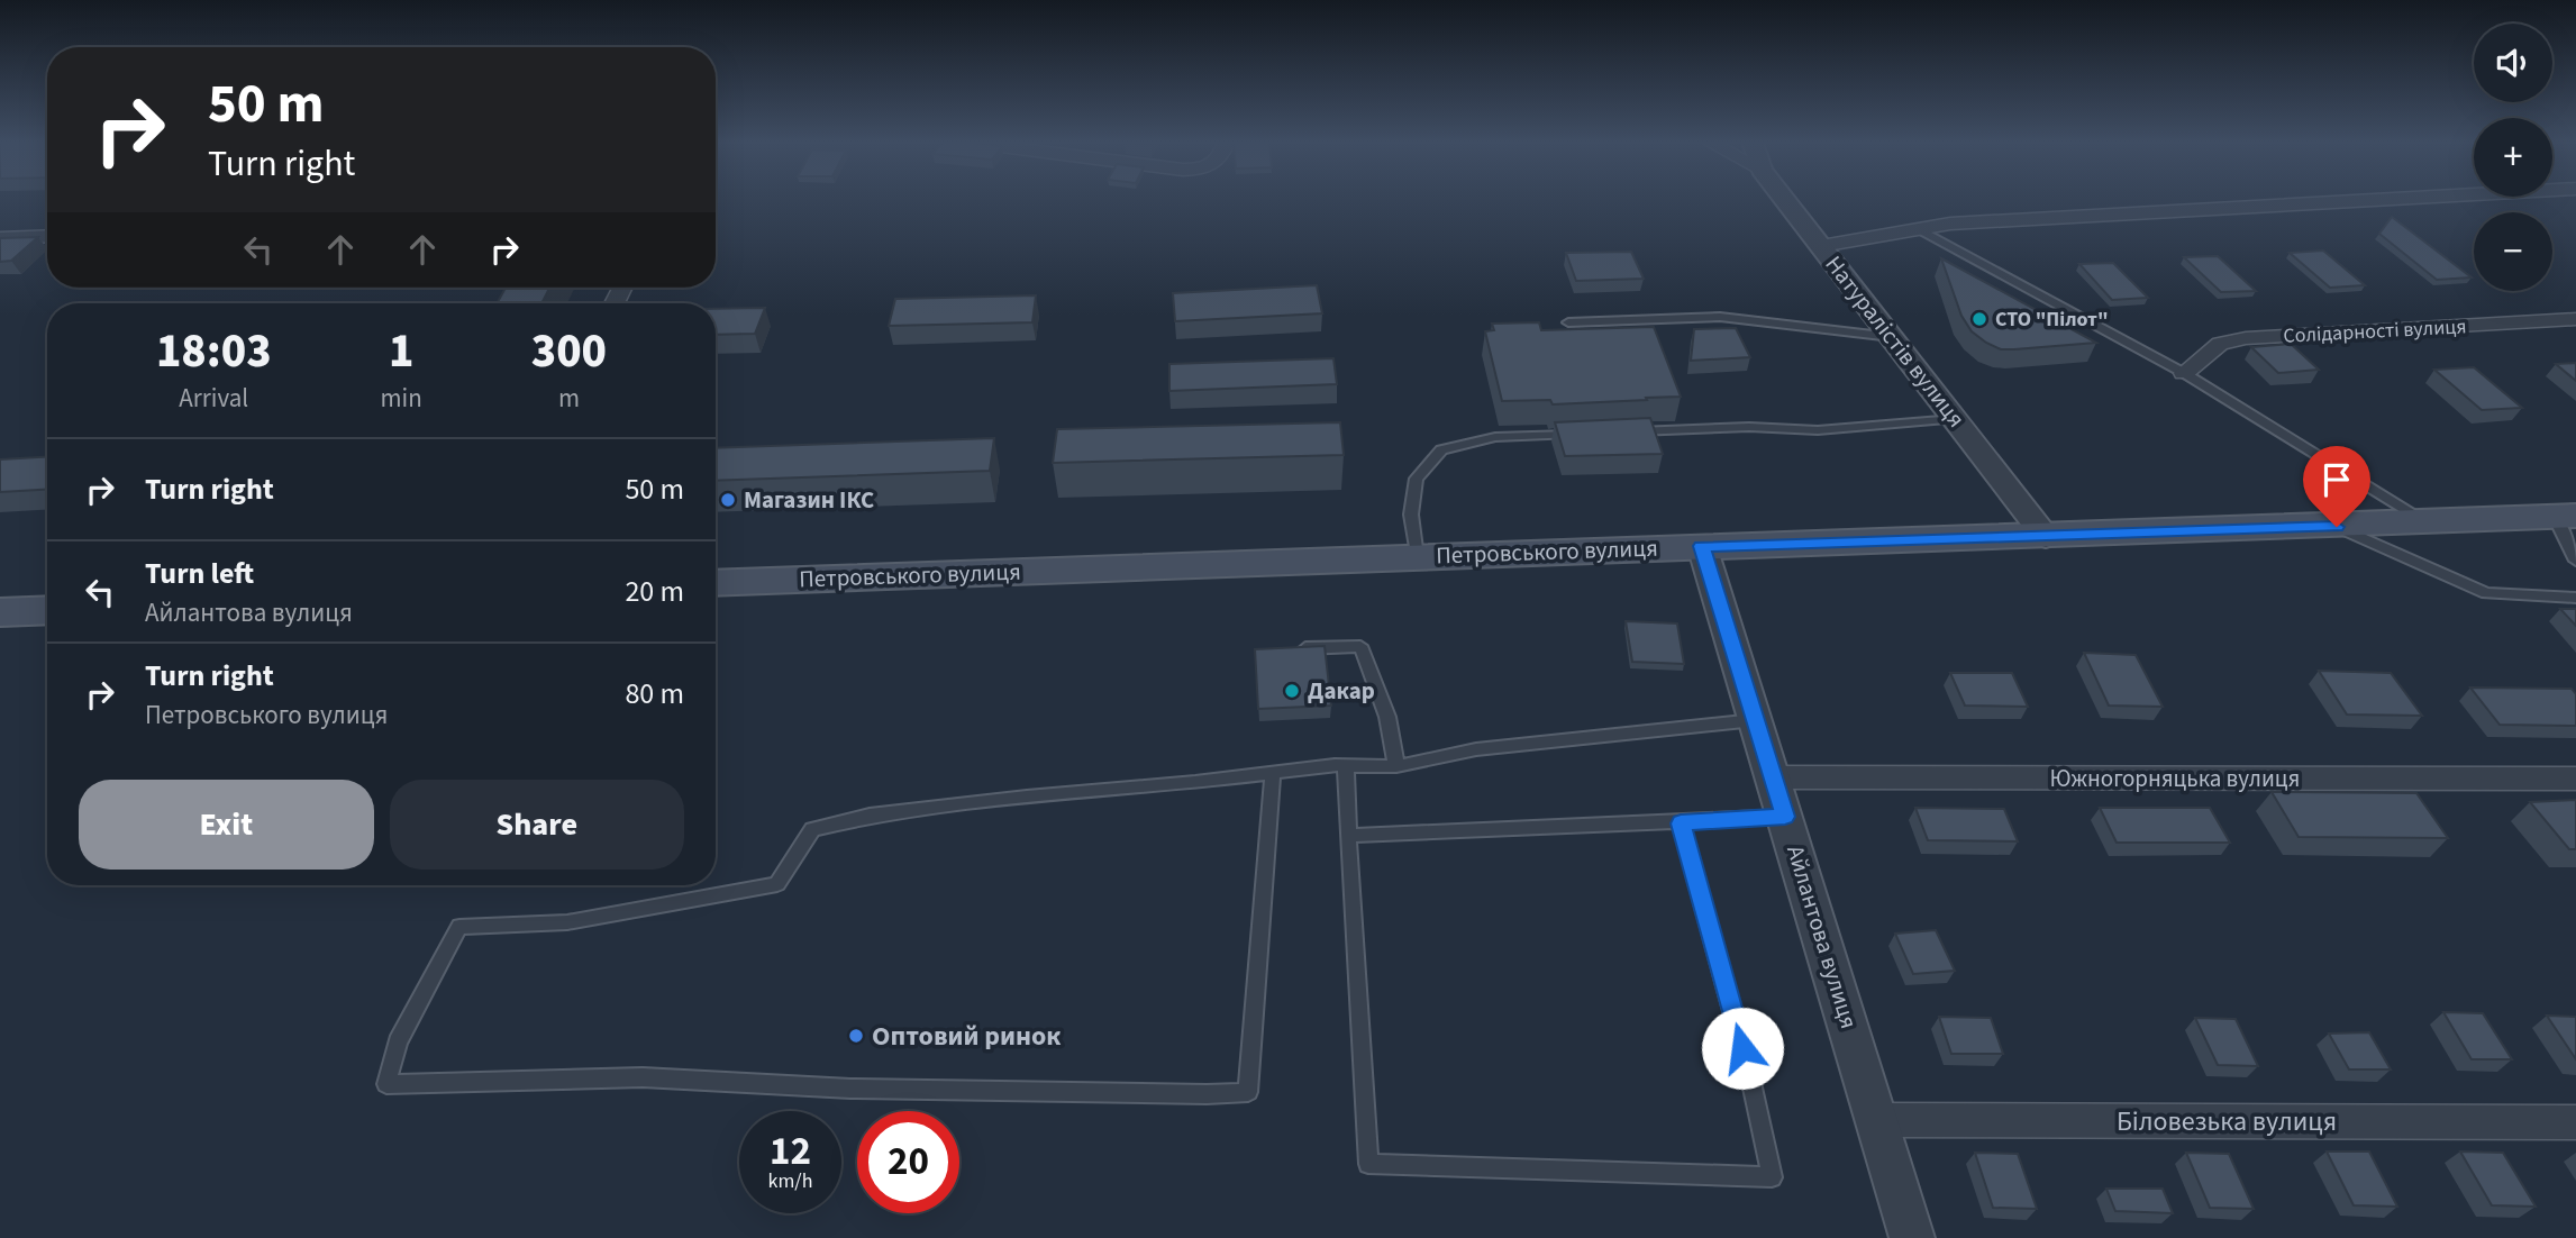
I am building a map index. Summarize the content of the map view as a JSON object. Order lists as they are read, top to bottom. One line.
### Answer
{"streets":{"main road":["Петровського вулиця"],"street":["Солідарності вулиця","Натуралістів вулиця","Южногорняцька вулиця","Айлантова вулиця","Біловезька вулиця"]},"crossings":[["Натуралістів вулиця","Петровського вулиця"],["Петровського вулиця","Айлантова вулиця"],["Южногорняцька вулиця","Айлантова вулиця"],["Айлантова вулиця","Біловезька вулиця"]],"places":["СТО \"Пілот\"","Магазин ІКС","Дакар","Оптовий ринок"],"page":{"map_buttons":["+","−"],"turn":["50 m","Turn right"],"eta":["18:03","Arrival","1","min","300","m"],"list":[{"name":"Turn right","value":"50 m"},{"name":"Turn left","note":"Айлантова вулиця","value":"20 m"},{"name":"Turn right","note":"Петровського вулиця","value":"80 m"}],"buttons":["Exit","Share"],"speed":"12 km/h","limit":"20"}}
